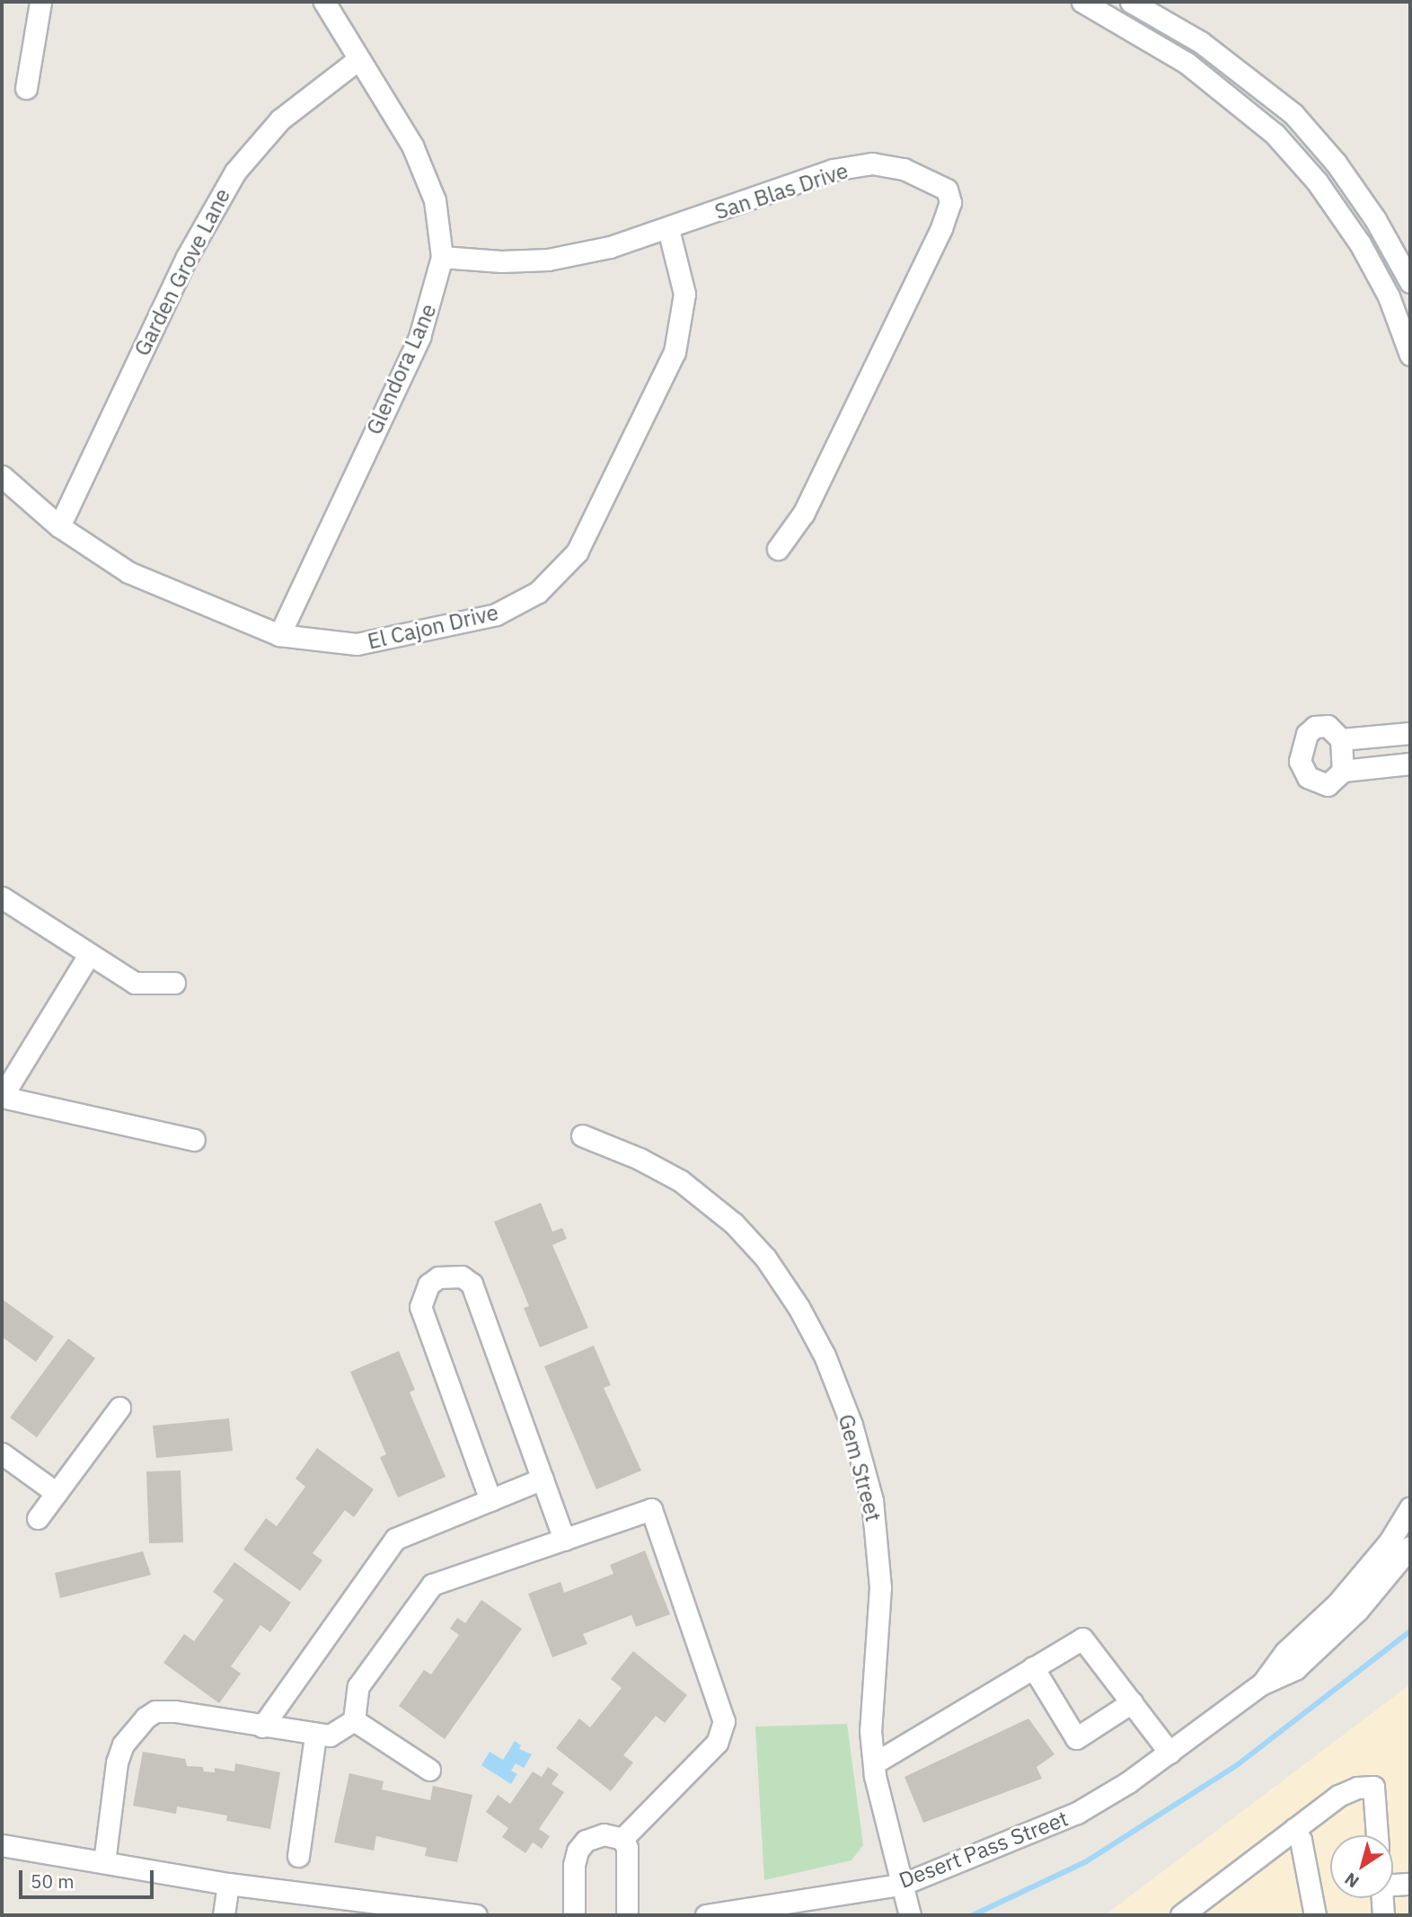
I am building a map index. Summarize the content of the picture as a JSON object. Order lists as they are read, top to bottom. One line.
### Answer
{"streets":{"street":["San Blas Drive","Garden Grove Lane","Glendora Lane","El Cajon Drive","Gem Street","Desert Pass Street"]},"crossings":[["San Blas Drive","Glendora Lane"],["San Blas Drive","El Cajon Drive"],["Garden Grove Lane","Glendora Lane"],["Garden Grove Lane","El Cajon Drive"],["Glendora Lane","El Cajon Drive"],["Gem Street","Desert Pass Street"]],"scale_bar":"50 m","north":"bottom left"}
